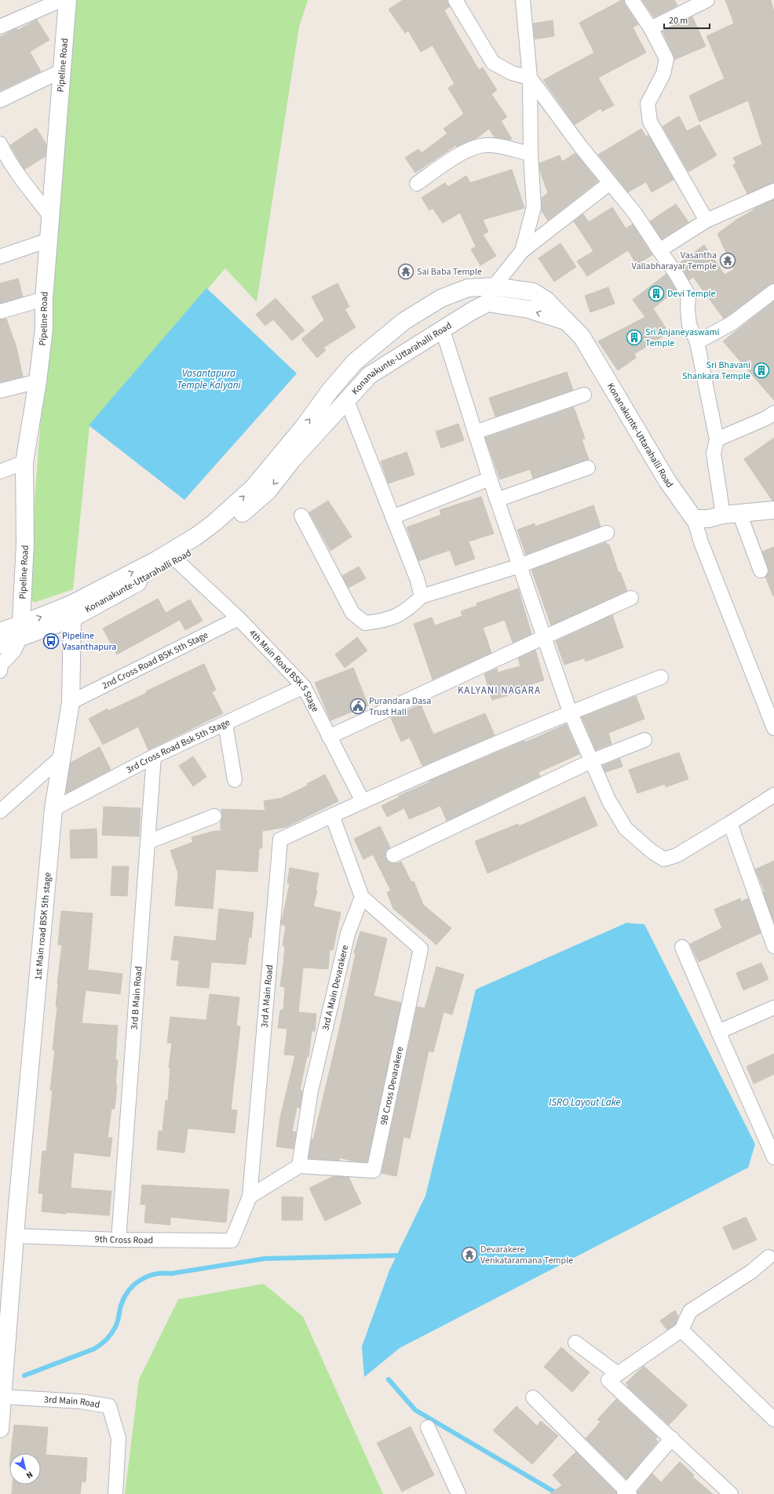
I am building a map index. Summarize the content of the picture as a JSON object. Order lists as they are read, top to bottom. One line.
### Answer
{"streets":{"main road":["Pipeline Road","Konanakunte-Uttarahalli Road","1st Main road BSK 5th stage"],"street":["2nd Cross Road BSK 5th Stage","4th Main Road BSK 5 Stage","3rd Cross Road Bsk 5th Stage","3rd A Main Devarakere","3rd A Main Road","3rd B Main Road","9B Cross Devarakere","9th Cross Road","3rd Main Road"]},"crossings":[["Konanakunte-Uttarahalli Road","4th Main Road BSK 5 Stage"],["2nd Cross Road BSK 5th Stage","4th Main Road BSK 5 Stage"],["2nd Cross Road BSK 5th Stage","1st Main road BSK 5th stage"],["4th Main Road BSK 5 Stage","3rd Cross Road Bsk 5th Stage"],["4th Main Road BSK 5 Stage","3rd A Main Road"],["3rd Cross Road Bsk 5th Stage","1st Main road BSK 5th stage"],["3rd Cross Road Bsk 5th Stage","3rd B Main Road"],["1st Main road BSK 5th stage","9th Cross Road"],["1st Main road BSK 5th stage","3rd Main Road"],["3rd A Main Devarakere","9B Cross Devarakere"],["3rd A Main Road","9th Cross Road"],["3rd B Main Road","9th Cross Road"]],"districts":["KALYANI NAGARA"],"water":["Vasantapura Temple Kalyani","ISRO Layout Lake"],"places":{"temple":["Vasantha Vallabharayar Temple","Sai Baba Temple","Devarakere Venkataramana Temple"],"building":["Devi Temple","Sri Anjaneyaswami Temple","Sri Bhavani Shankara Temple"],"bus stop":["Pipeline Vasanthapura"],"public building":["Purandara Dasa Trust Hall"]},"scale_bar":"20 m","north":"bottom right"}
